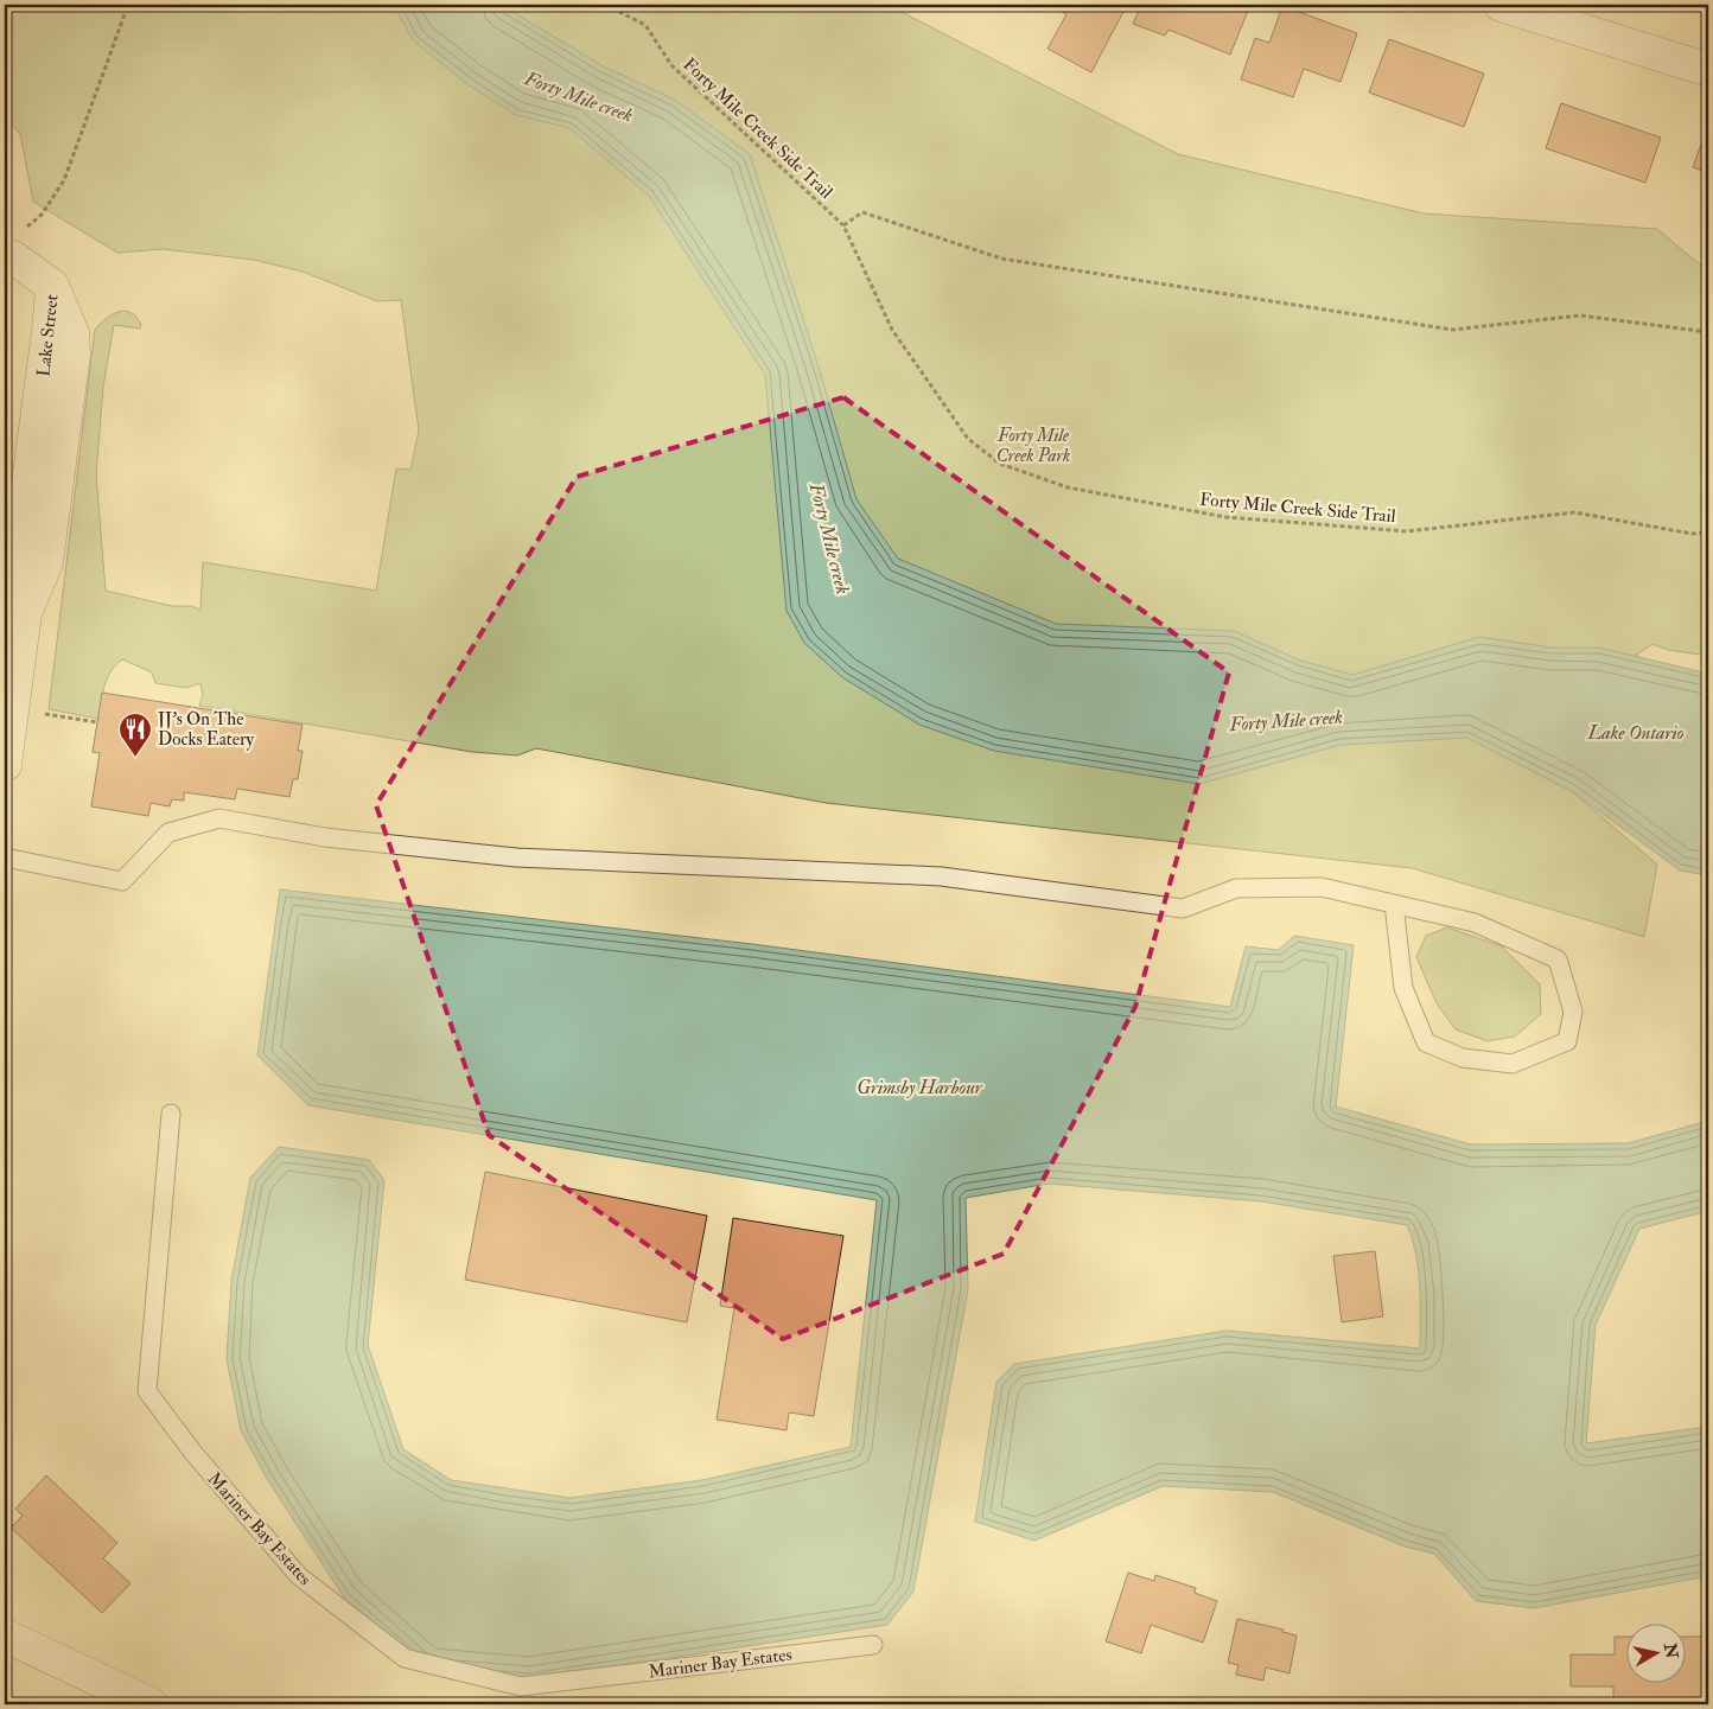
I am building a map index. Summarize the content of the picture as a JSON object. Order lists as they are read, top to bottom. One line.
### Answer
{"streets":{"street":["Lake Street"],"lane":["Mariner Bay Estates"],"path":["Forty Mile Creek Side Trail"]},"water":["Forty Mile creek","Lake Ontario","Grimsby Harbour"],"parks":["Forty Mile Creek Park"],"places":{"restaurant":["JJ’s On The Docks Eatery"]},"north":"right"}
